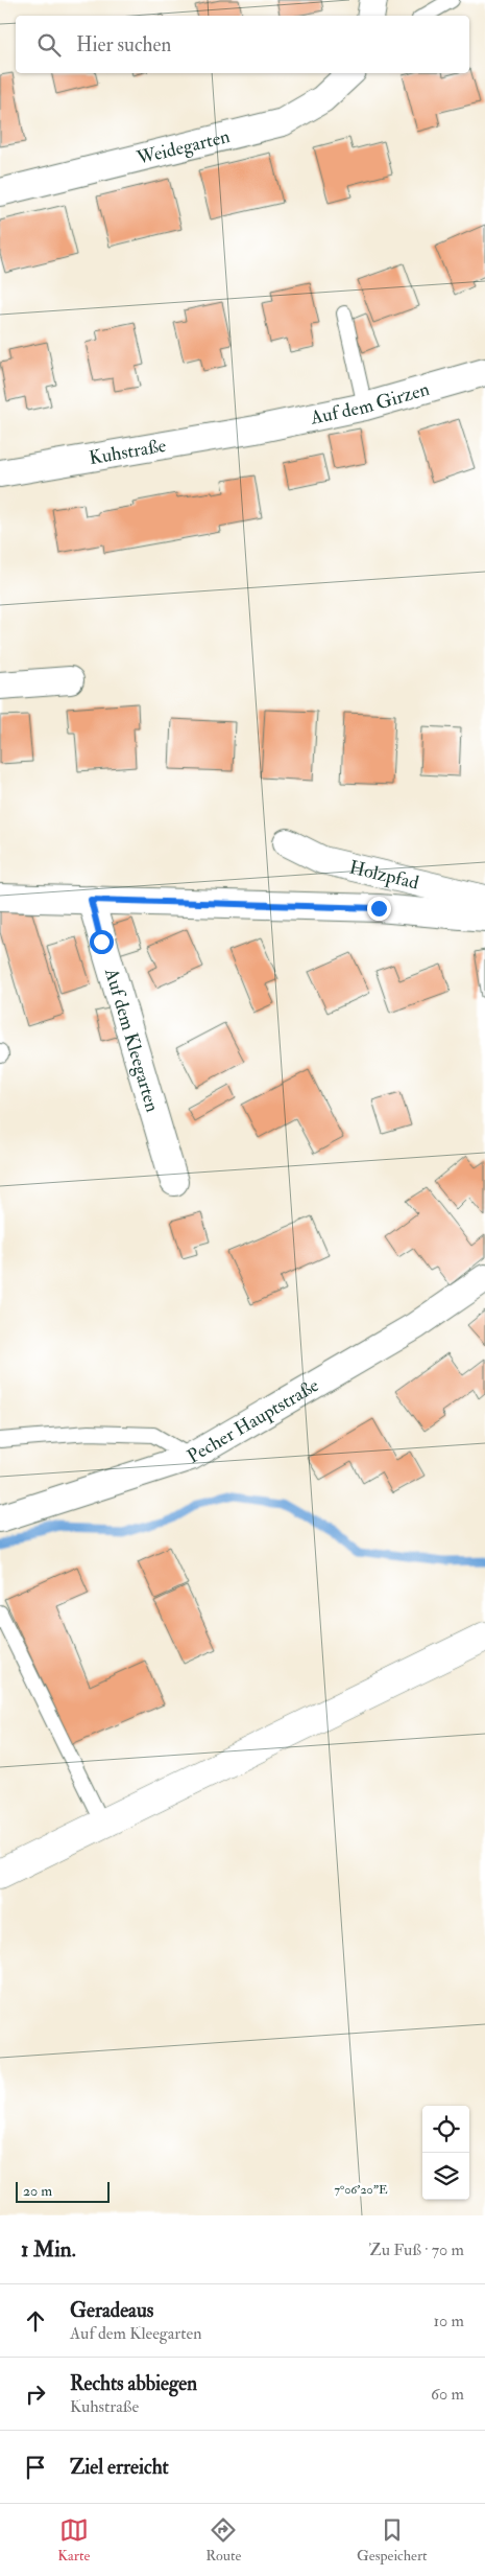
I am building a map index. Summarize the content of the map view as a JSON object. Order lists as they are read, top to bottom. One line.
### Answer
{"streets":{"street":["Weidegarten","Auf dem Girzen","Kuhstraße","Holzpfad","Auf dem Kleegarten","Pecher Hauptstraße"]},"crossings":[["Auf dem Girzen","Kuhstraße"]],"scale_bar":"20 m","page":{"search":"Hier suchen","scale":"20 m","heading":["1 Min.","Zu Fuß · 70 m"],"list":[["Geradeaus","Auf dem Kleegarten","10 m"],["Rechts abbiegen","Kuhstraße","60 m"],"Ziel erreicht"],"nav":["Karte","Route","Gespeichert"]},"coordinates":["7°06'20\"E"]}
